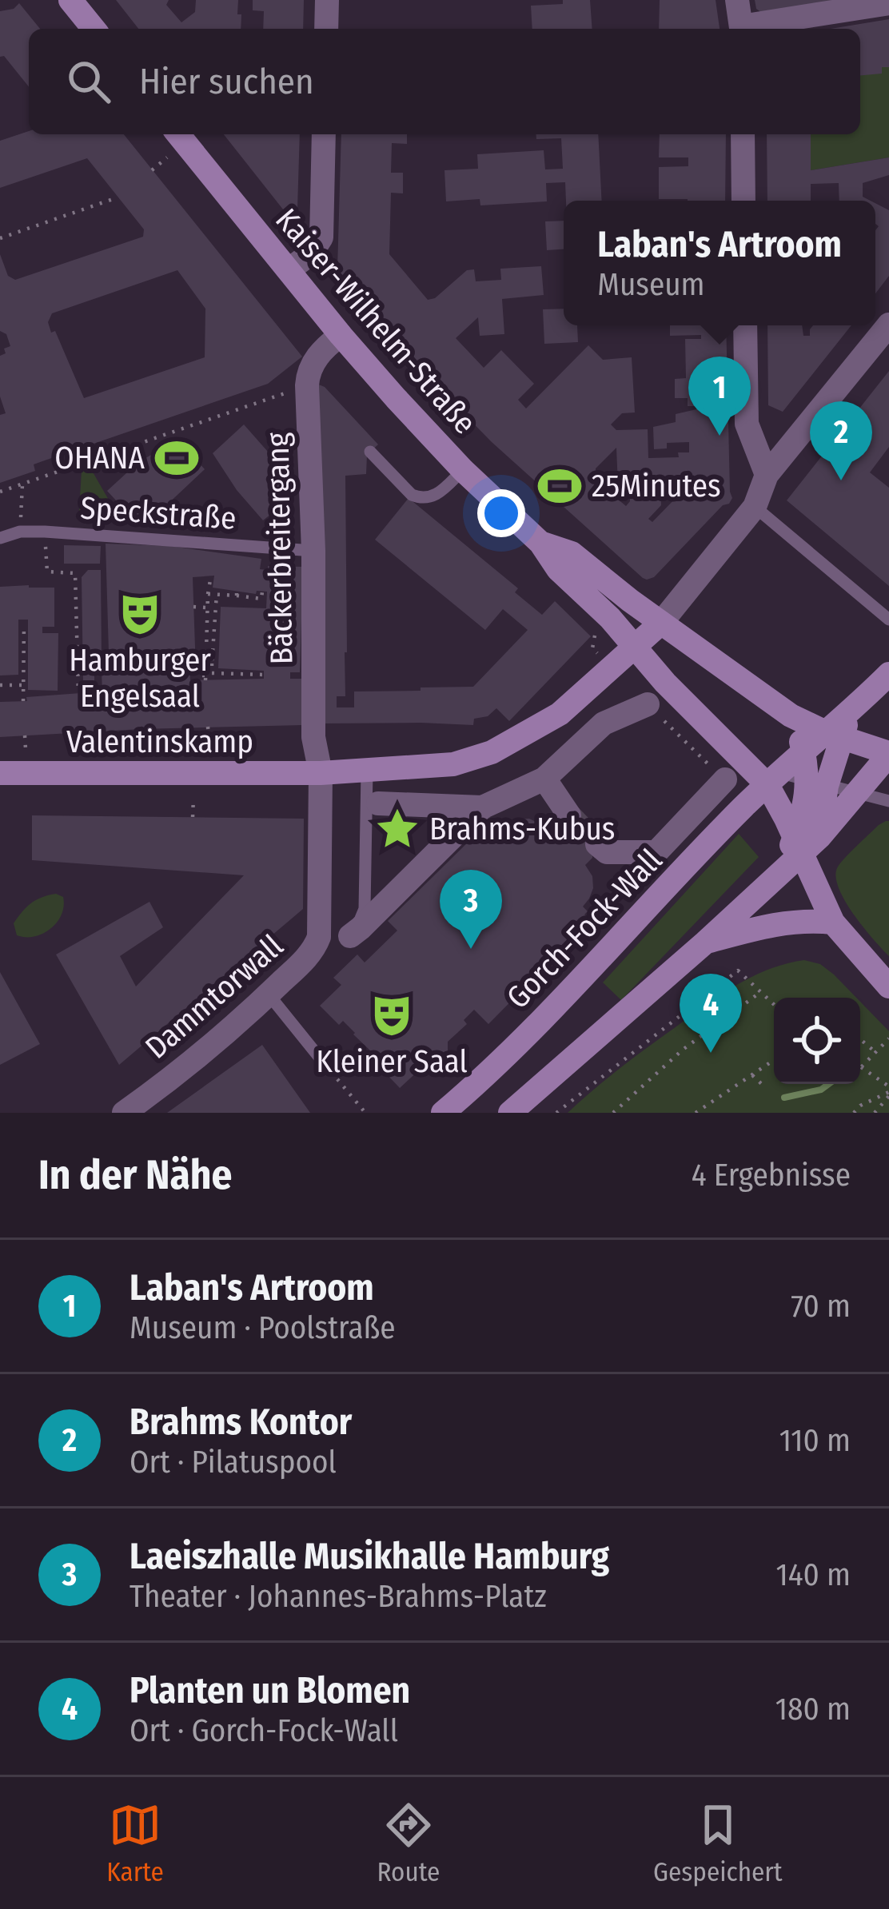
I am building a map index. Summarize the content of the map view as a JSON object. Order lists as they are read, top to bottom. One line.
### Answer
{"streets":{"main road":["Kaiser-Wilhelm-Straße","Valentinskamp","Gorch-Fock-Wall"],"street":["Bäckerbreitergang","Dammtorwall"],"lane":["Speckstraße"]},"crossings":[["Kaiser-Wilhelm-Straße","Valentinskamp"],["Kaiser-Wilhelm-Straße","Gorch-Fock-Wall"],["Speckstraße","Bäckerbreitergang"],["Bäckerbreitergang","Valentinskamp"],["Bäckerbreitergang","Dammtorwall"]],"places":{"sports":["OHANA","25Minutes"],"theatre":["Hamburger Engelsaal","Kleiner Saal"],"place":["Brahms-Kubus"]},"page":{"search":"Hier suchen","popup":["Laban's Artroom","Museum"],"pins":["1","2","3","4"],"heading":["In der Nähe","4 Ergebnisse"],"list":[{"mark":"1","name":"Laban's Artroom","note":"Museum · Poolstraße","value":"70 m"},{"mark":"2","name":"Brahms Kontor","note":"Ort · Pilatuspool","value":"110 m"},{"mark":"3","name":"Laeiszhalle Musikhalle Hamburg","note":"Theater · Johannes-Brahms-Platz","value":"140 m"},{"mark":"4","name":"Planten un Blomen","note":"Ort · Gorch-Fock-Wall","value":"180 m"}],"nav":["Karte","Route","Gespeichert"]}}
